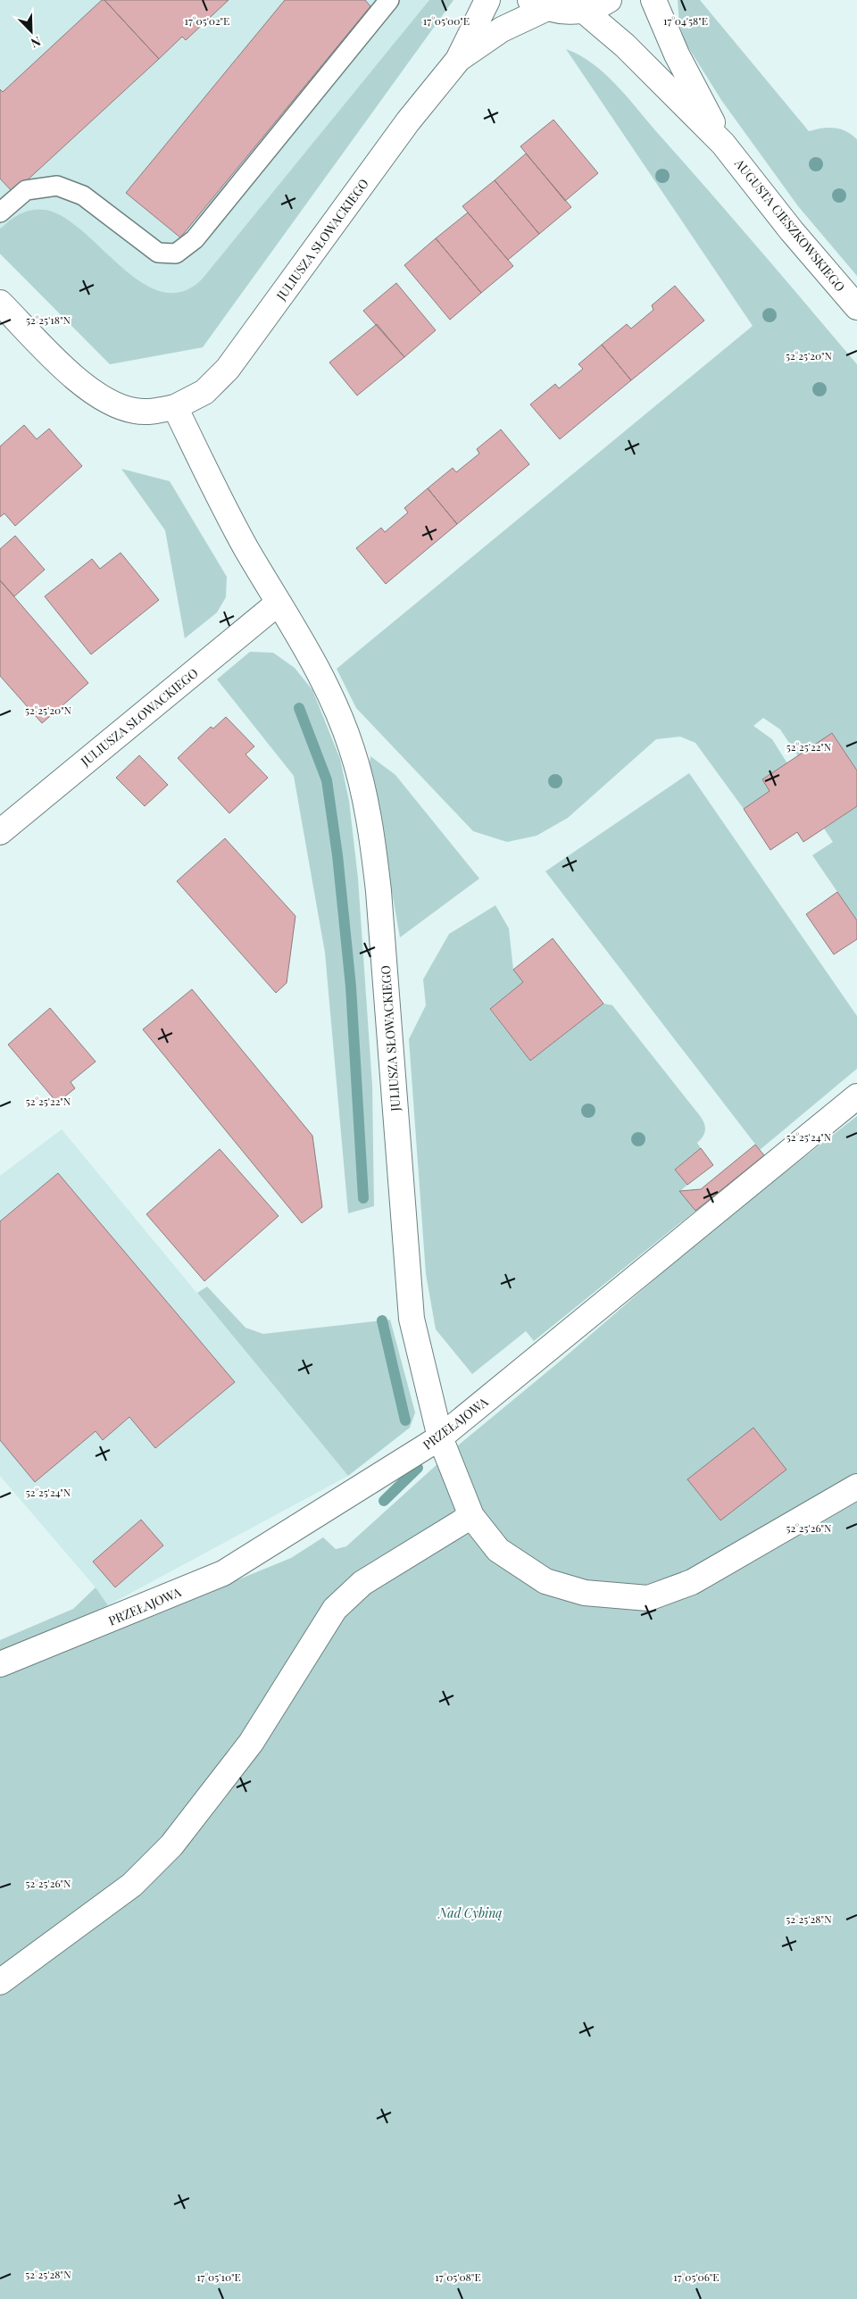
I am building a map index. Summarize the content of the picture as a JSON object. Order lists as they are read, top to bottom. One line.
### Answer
{"streets":{"street":["AUGUSTA CIESZKOWSKIEGO","JULIUSZA SŁOWACKIEGO","PRZEŁAJOWA"]},"crossings":[["JULIUSZA SŁOWACKIEGO","PRZEŁAJOWA"]],"parks":["Nad Cybiną"],"north":"bottom right","coordinates":["17°05'02\"E","17°05'00\"E","17°04'58\"E","52°25'18\"N","52°25'20\"N","52°25'22\"N","52°25'24\"N","52°25'26\"N","52°25'28\"N","17°05'10\"E","17°05'08\"E","17°05'06\"E"]}
